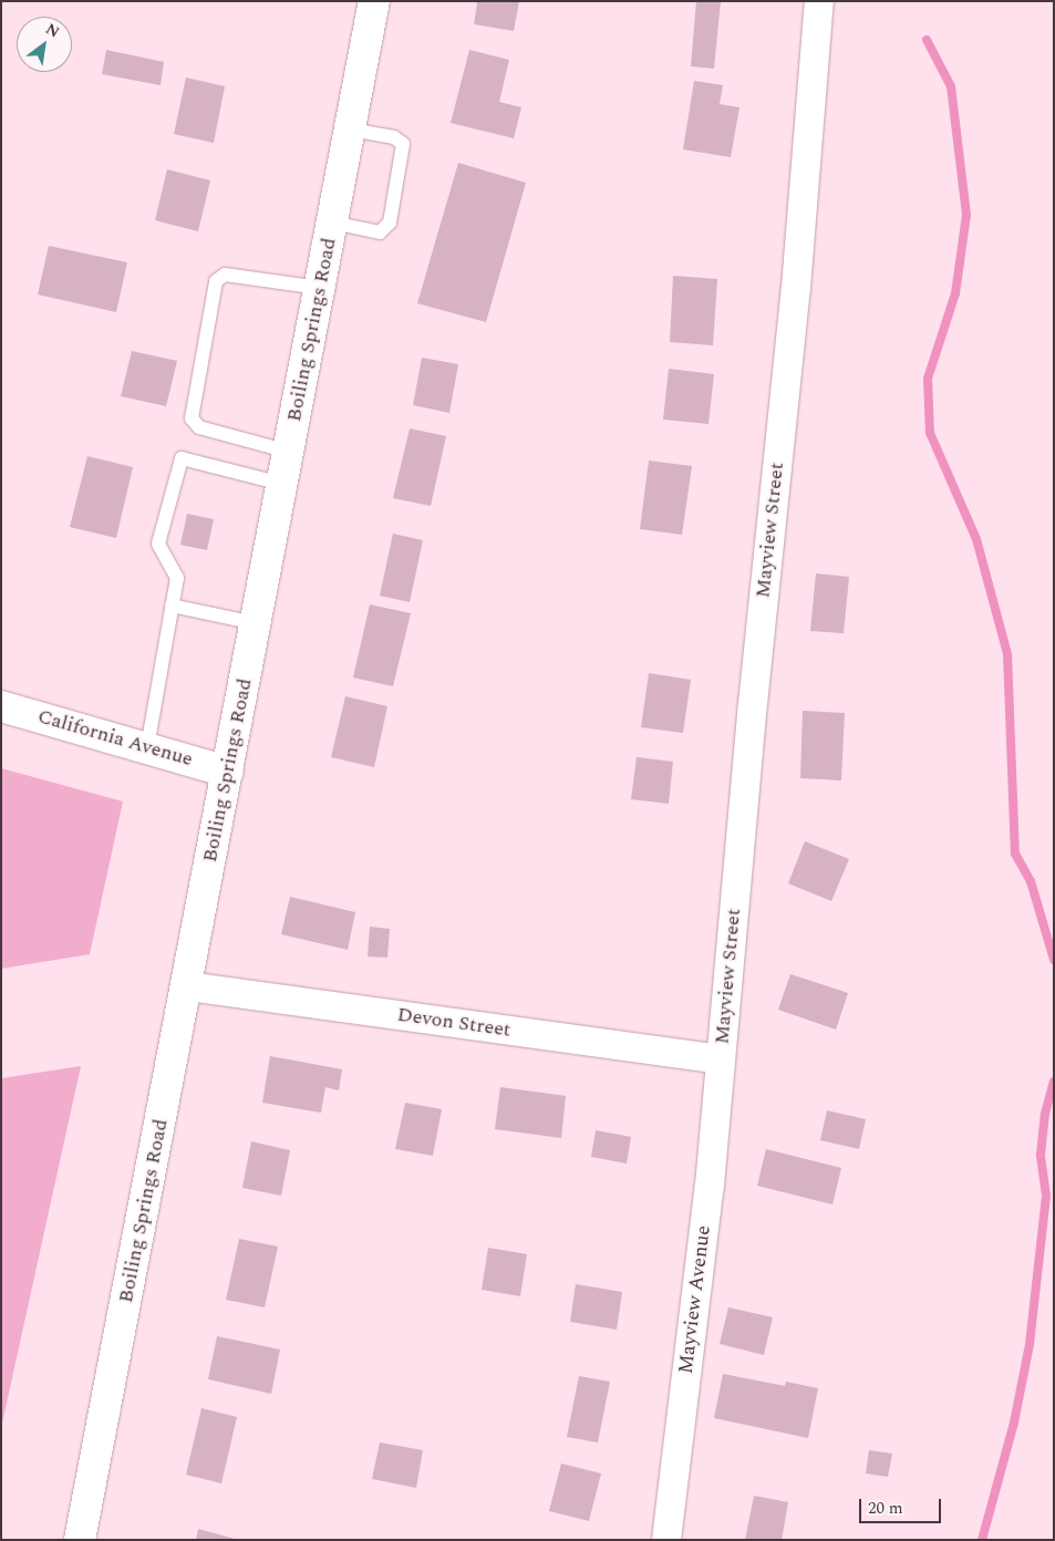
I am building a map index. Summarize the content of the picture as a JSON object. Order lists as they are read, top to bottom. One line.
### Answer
{"streets":{"main road":["Boiling Springs Road","California Avenue"],"street":["Mayview Street","Devon Street","Mayview Avenue"]},"crossings":[["Boiling Springs Road","California Avenue"],["Boiling Springs Road","Devon Street"],["Mayview Street","Devon Street"],["Mayview Street","Mayview Avenue"],["Devon Street","Mayview Avenue"]],"scale_bar":"20 m","north":"top right"}
